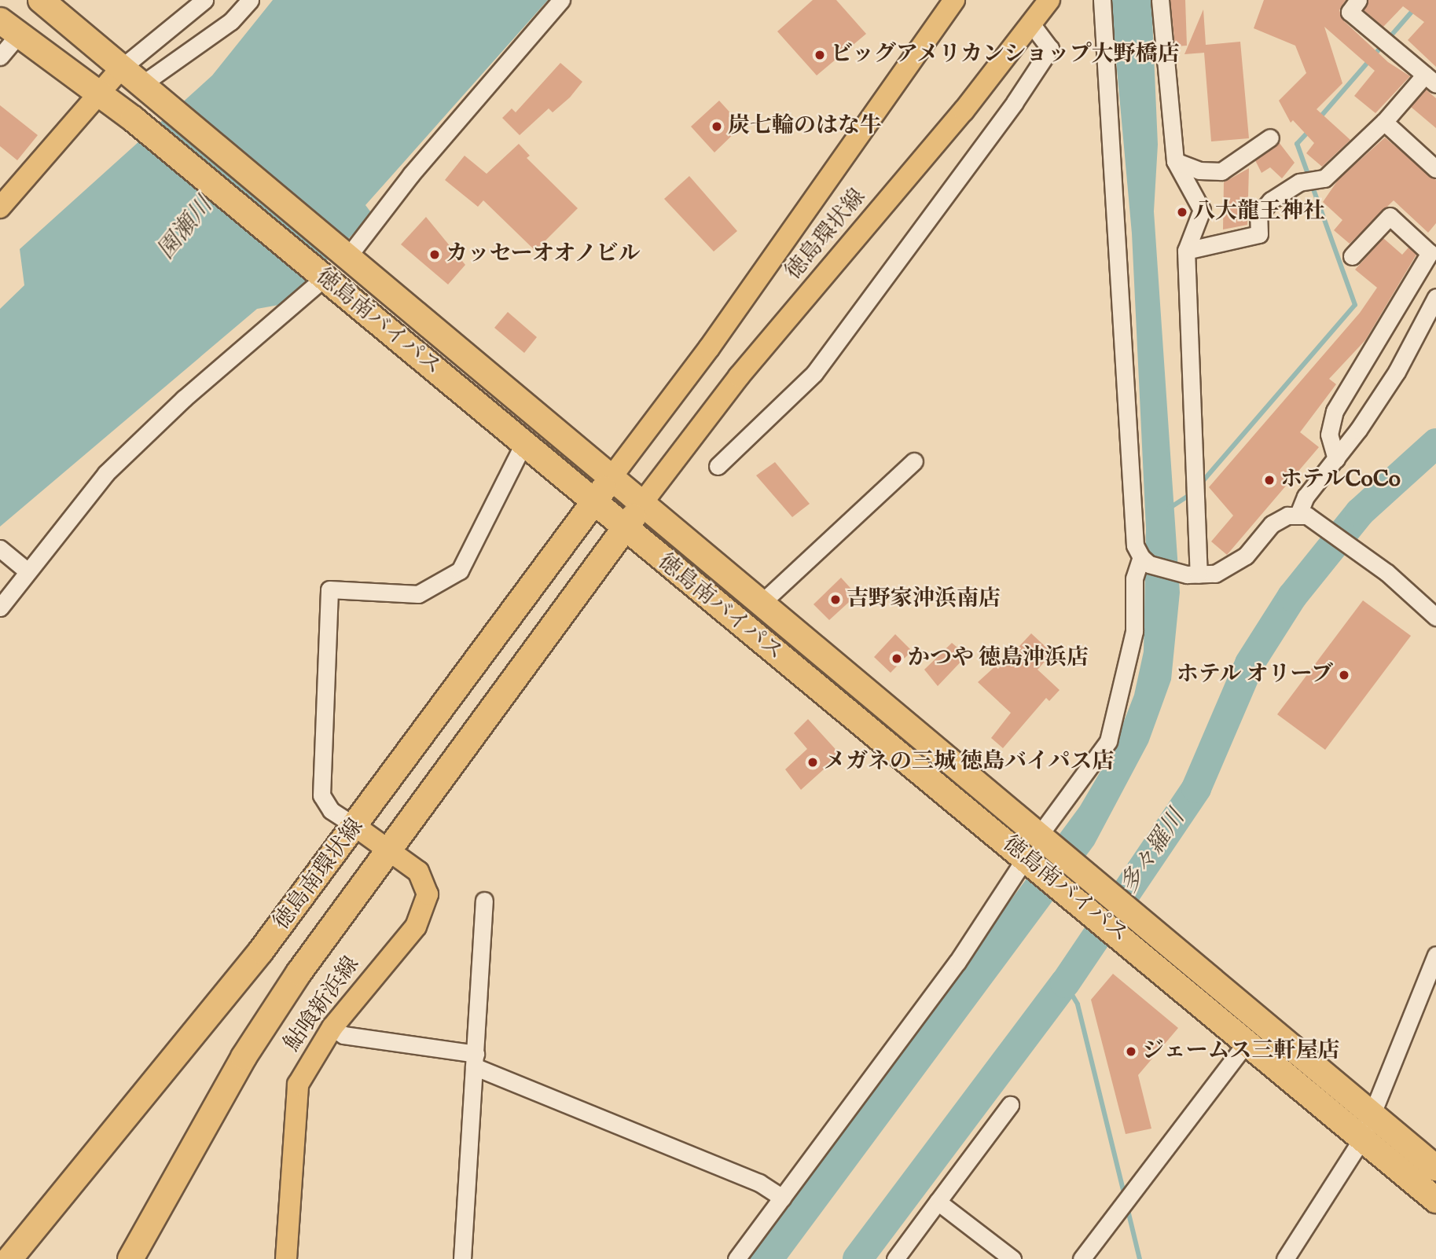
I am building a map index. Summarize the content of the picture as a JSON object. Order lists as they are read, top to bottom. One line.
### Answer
{"streets":{"highway":["徳島南バイパス","徳島南環状線"],"main road":["徳島環状線","鮎喰新浜線"]},"crossings":[["徳島環状線","徳島南バイパス"],["徳島環状線","徳島南環状線"],["徳島南バイパス","徳島南環状線"],["徳島南環状線","鮎喰新浜線"]],"water":["園瀬川","多々羅川"],"places":["ビッグアメリカンショップ大野橋店","炭七輪のはな牛","八大龍王神社","カッセーオオノビル","ホテルCoCo","吉野家沖浜南店","かつや 徳島沖浜店","ホテル オリーブ","メガネの三城 徳島バイパス店","ジェームス三軒屋店"]}
